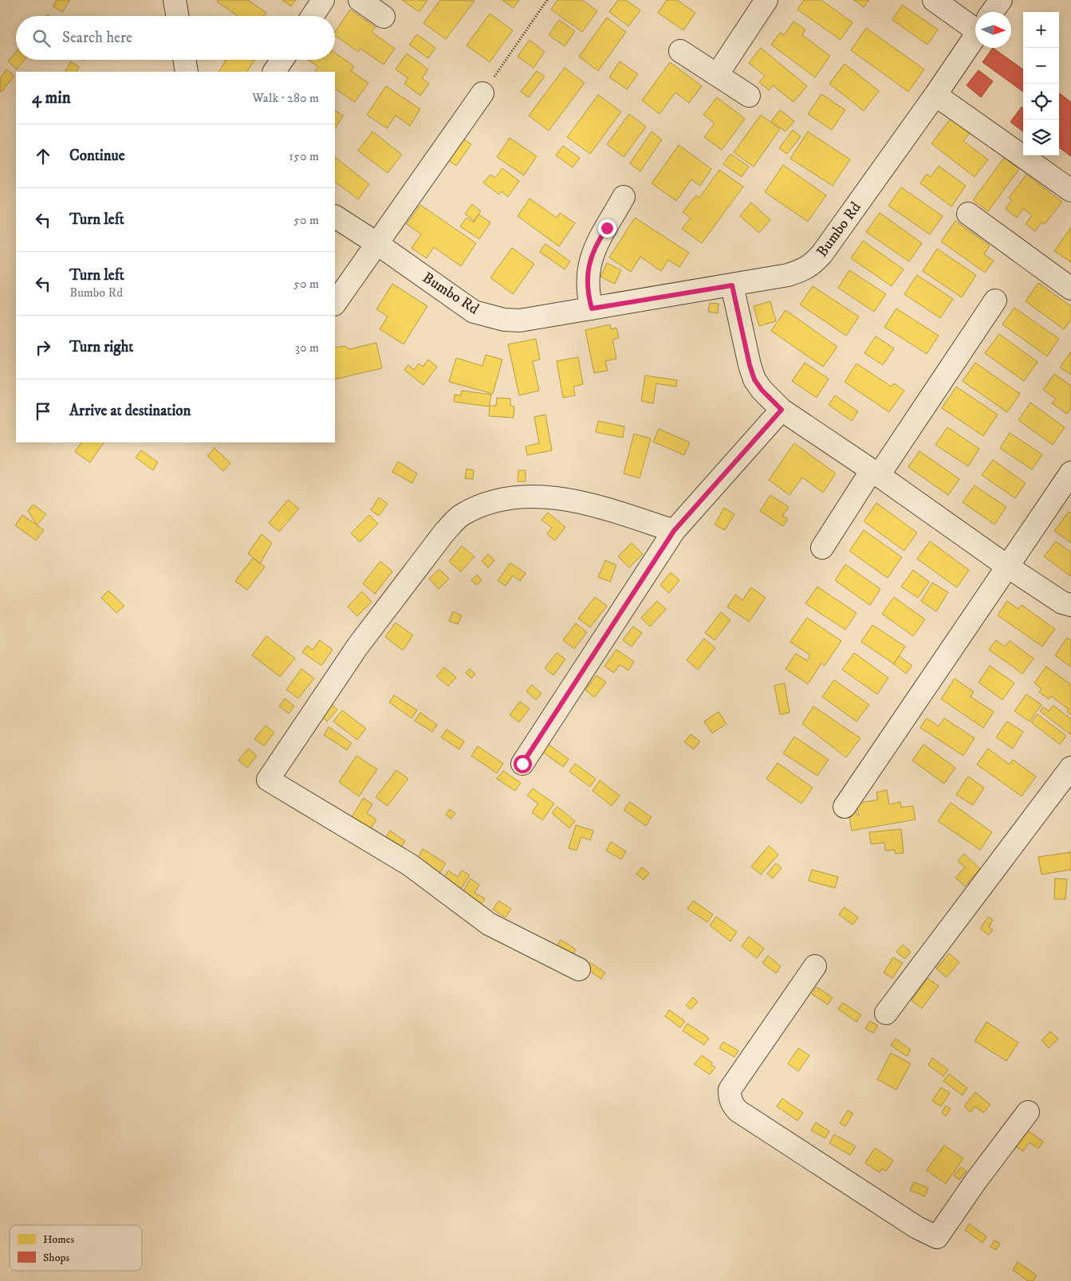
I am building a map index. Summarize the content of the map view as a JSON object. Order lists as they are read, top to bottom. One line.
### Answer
{"streets":{"street":["Bumbo Rd"]},"legend":["Homes","Shops"],"north":"right","page":{"map_buttons":["+","−"],"search":"Search here","heading":["4 min","Walk · 280 m"],"list":[["Continue","150 m"],["Turn left","50 m"],["Turn left","Bumbo Rd","50 m"],["Turn right","30 m"],"Arrive at destination"]}}
